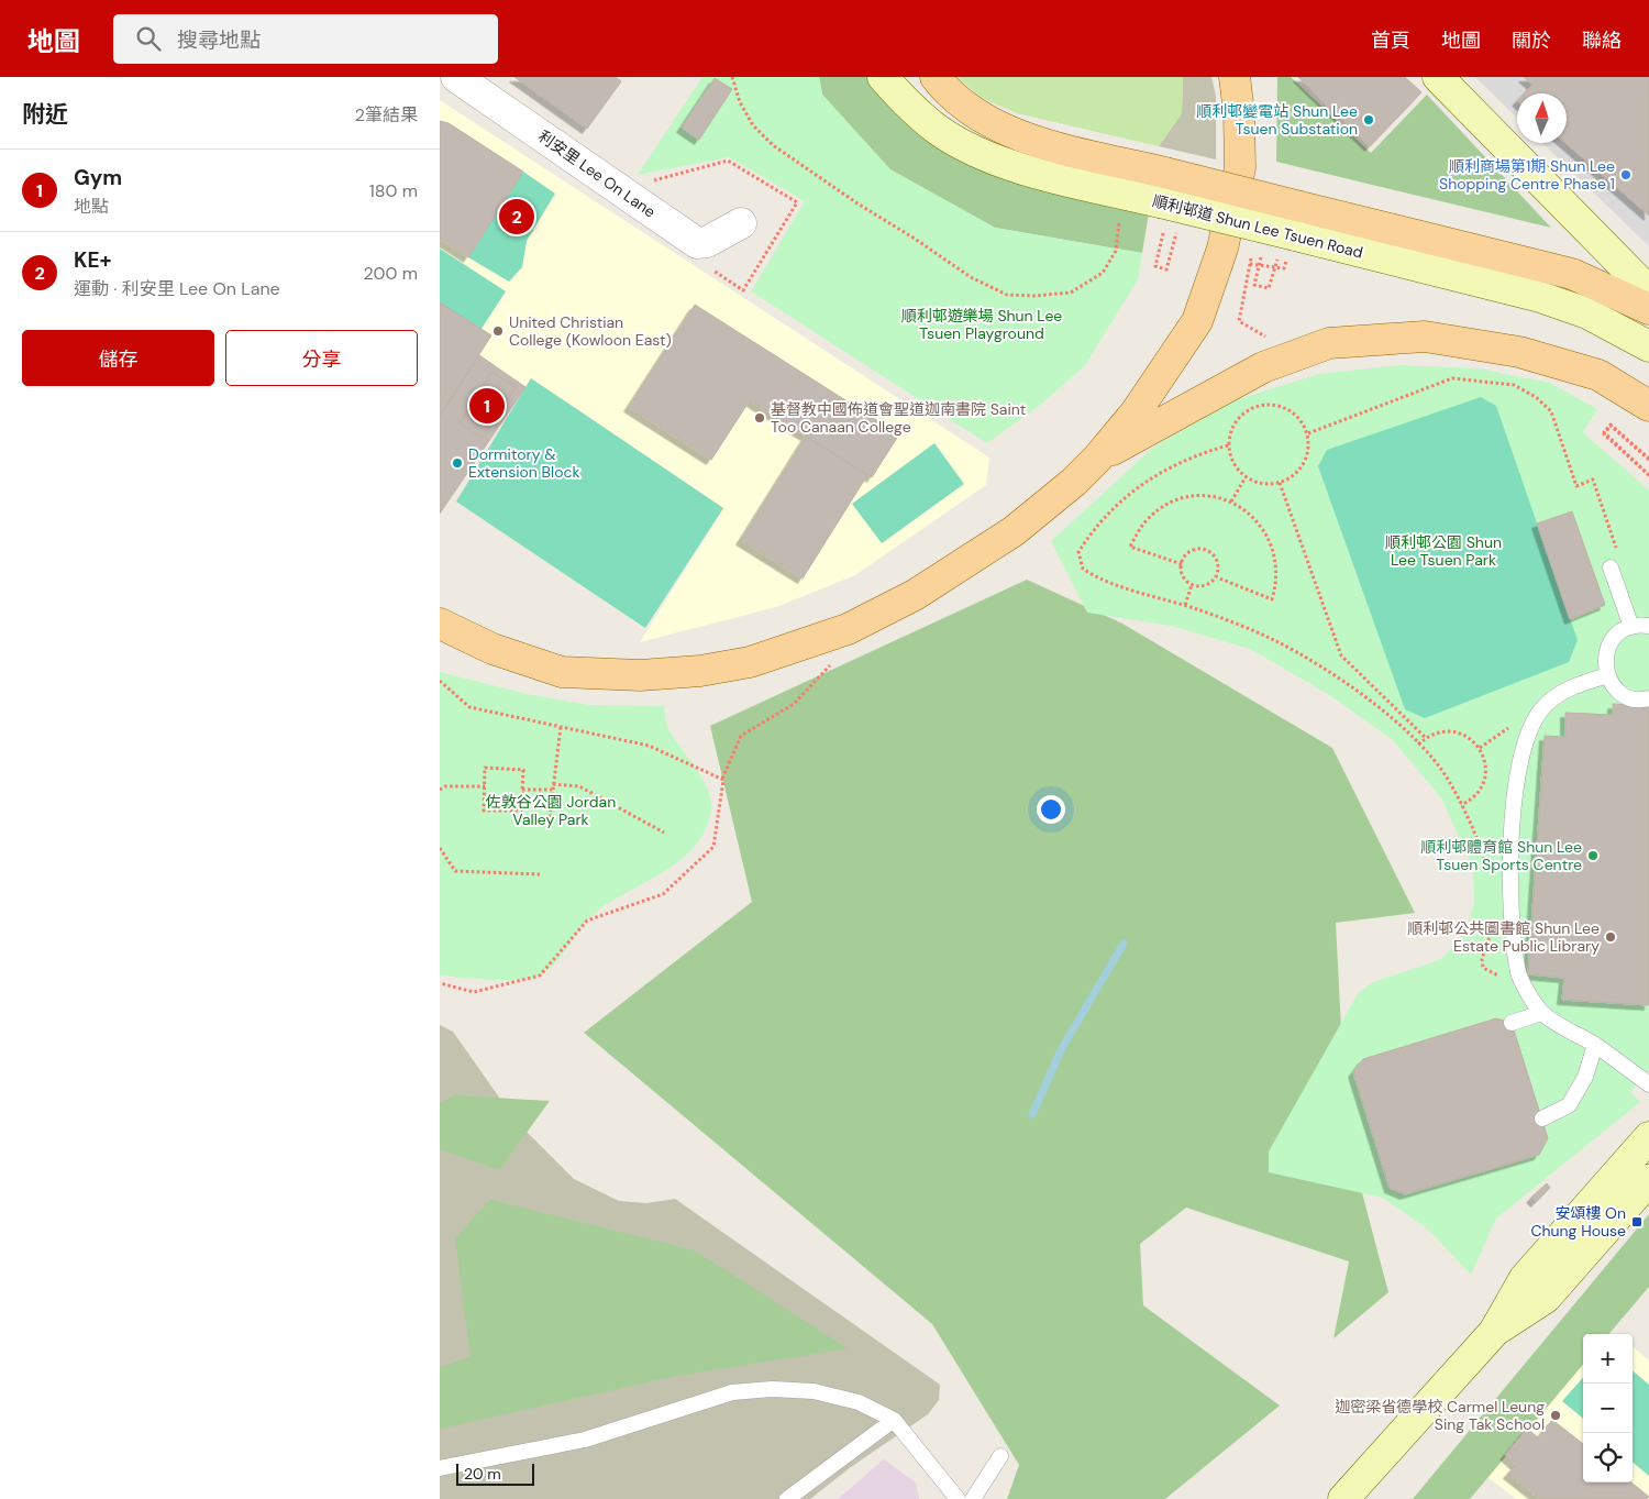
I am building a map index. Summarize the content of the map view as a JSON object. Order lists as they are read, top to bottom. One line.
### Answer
{"streets":{"main road":["順利邨道 Shun Lee Tsuen Road"],"street":["利安里 Lee On Lane"]},"parks":["順利邨遊樂場 Shun Lee Tsuen Playground","順利邨公園 Shun Lee Tsuen Park","佐敦谷公園 Jordan Valley Park"],"places":{"other":["順利邨變電站 Shun Lee Tsuen Substation","順利商場第1期 Shun Lee Shopping Centre Phase 1","United Christian College (Kowloon East)","基督教中國佈道會聖道迦南書院 Saint Too Canaan College","Dormitory & Extension Block","順利邨體育館 Shun Lee Tsuen Sports Centre","順利邨公共圖書館 Shun Lee Estate Public Library","迦密梁省德學校 Carmel Leung Sing Tak School"],"transit":["安頌樓 On Chung House"]},"scale_bar":"20 m","north":"top","page":{"header":"地圖","search":"搜尋地點","nav":["首頁","地圖","關於","聯絡"],"heading":["附近","2筆結果"],"list":[{"mark":"1","name":"Gym","note":"地點","value":"180 m"},{"mark":"2","name":"KE+","note":"運動 · 利安里 Lee On Lane","value":"200 m"}],"pins":["2","1"],"buttons":["儲存","分享"],"map_buttons":["+","−"],"scale":"20 m"}}
